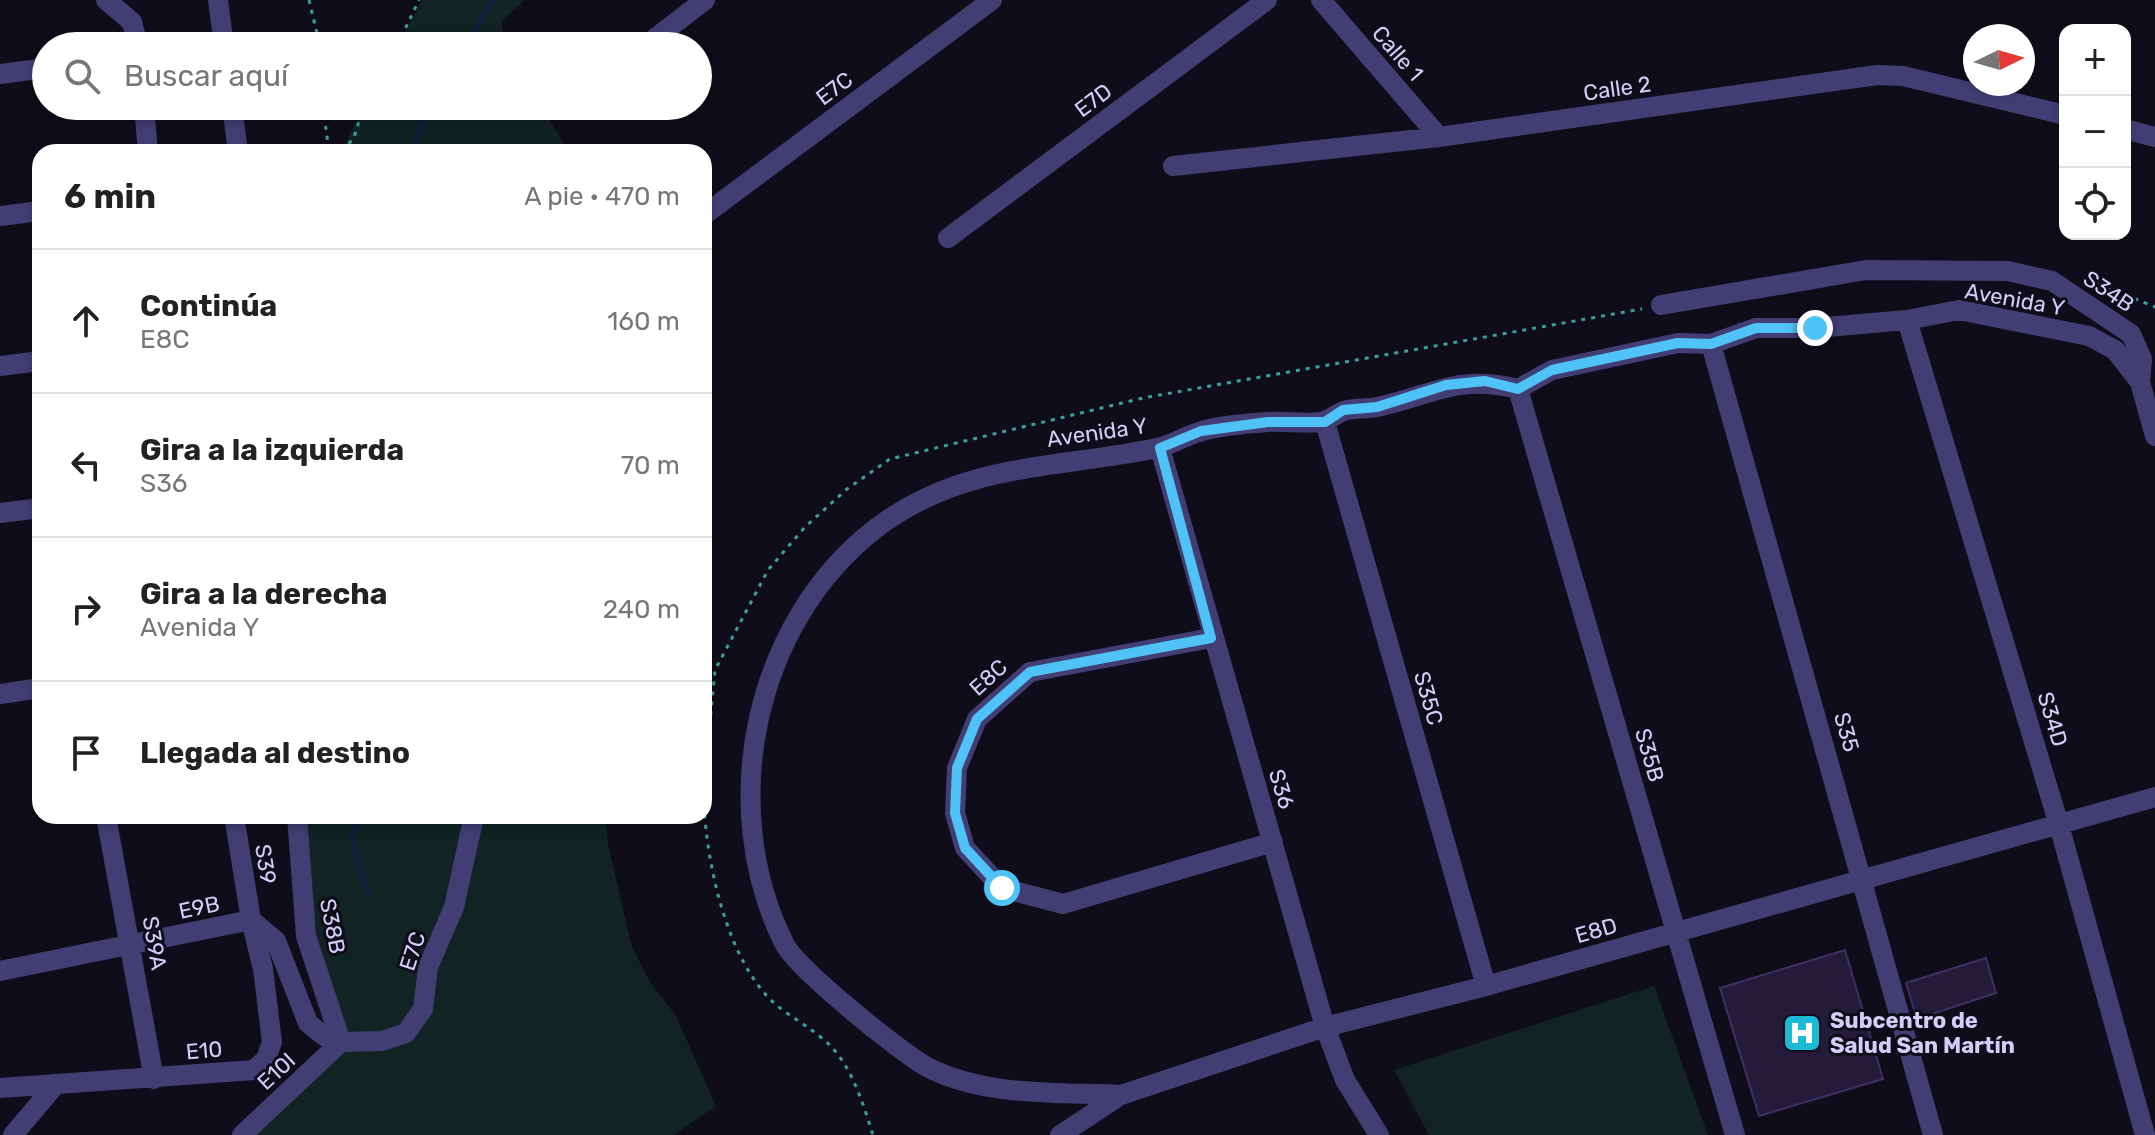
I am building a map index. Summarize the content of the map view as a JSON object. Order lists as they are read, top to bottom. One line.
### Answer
{"streets":{"street":["Calle 1","E7C","Calle 2","E7D","S34B","Avenida Y","E8C","S35C","S34D","S35","S35B","S36","S39","E9B","S38B","E8D","S39A","E10","E10I"]},"crossings":[["Calle 1","Calle 2"],["E7C","E9B"],["E7C","S38B"],["E7C","E10I"],["S34B","Avenida Y"],["Avenida Y","S35C"],["Avenida Y","S34D"],["Avenida Y","S35"],["Avenida Y","S35B"],["Avenida Y","S36"],["Avenida Y","E8D"],["E8C","S36"],["S35C","E8D"],["S34D","E8D"],["S35","E8D"],["S35B","E8D"],["S36","E8D"],["S39","E9B"],["S39","E10"],["E9B","S38B"],["E9B","S39A"],["E9B","E10"],["E9B","E10I"],["S38B","E10I"],["S39A","E10"]],"places":{"hospital":["Subcentro de Salud San Martín"]},"north":"right","page":{"map_buttons":["+","−"],"search":"Buscar aquí","heading":["6 min","A pie · 470 m"],"list":[["Continúa","E8C","160 m"],["Gira a la izquierda","S36","70 m"],["Gira a la derecha","Avenida Y","240 m"],"Llegada al destino"]}}
